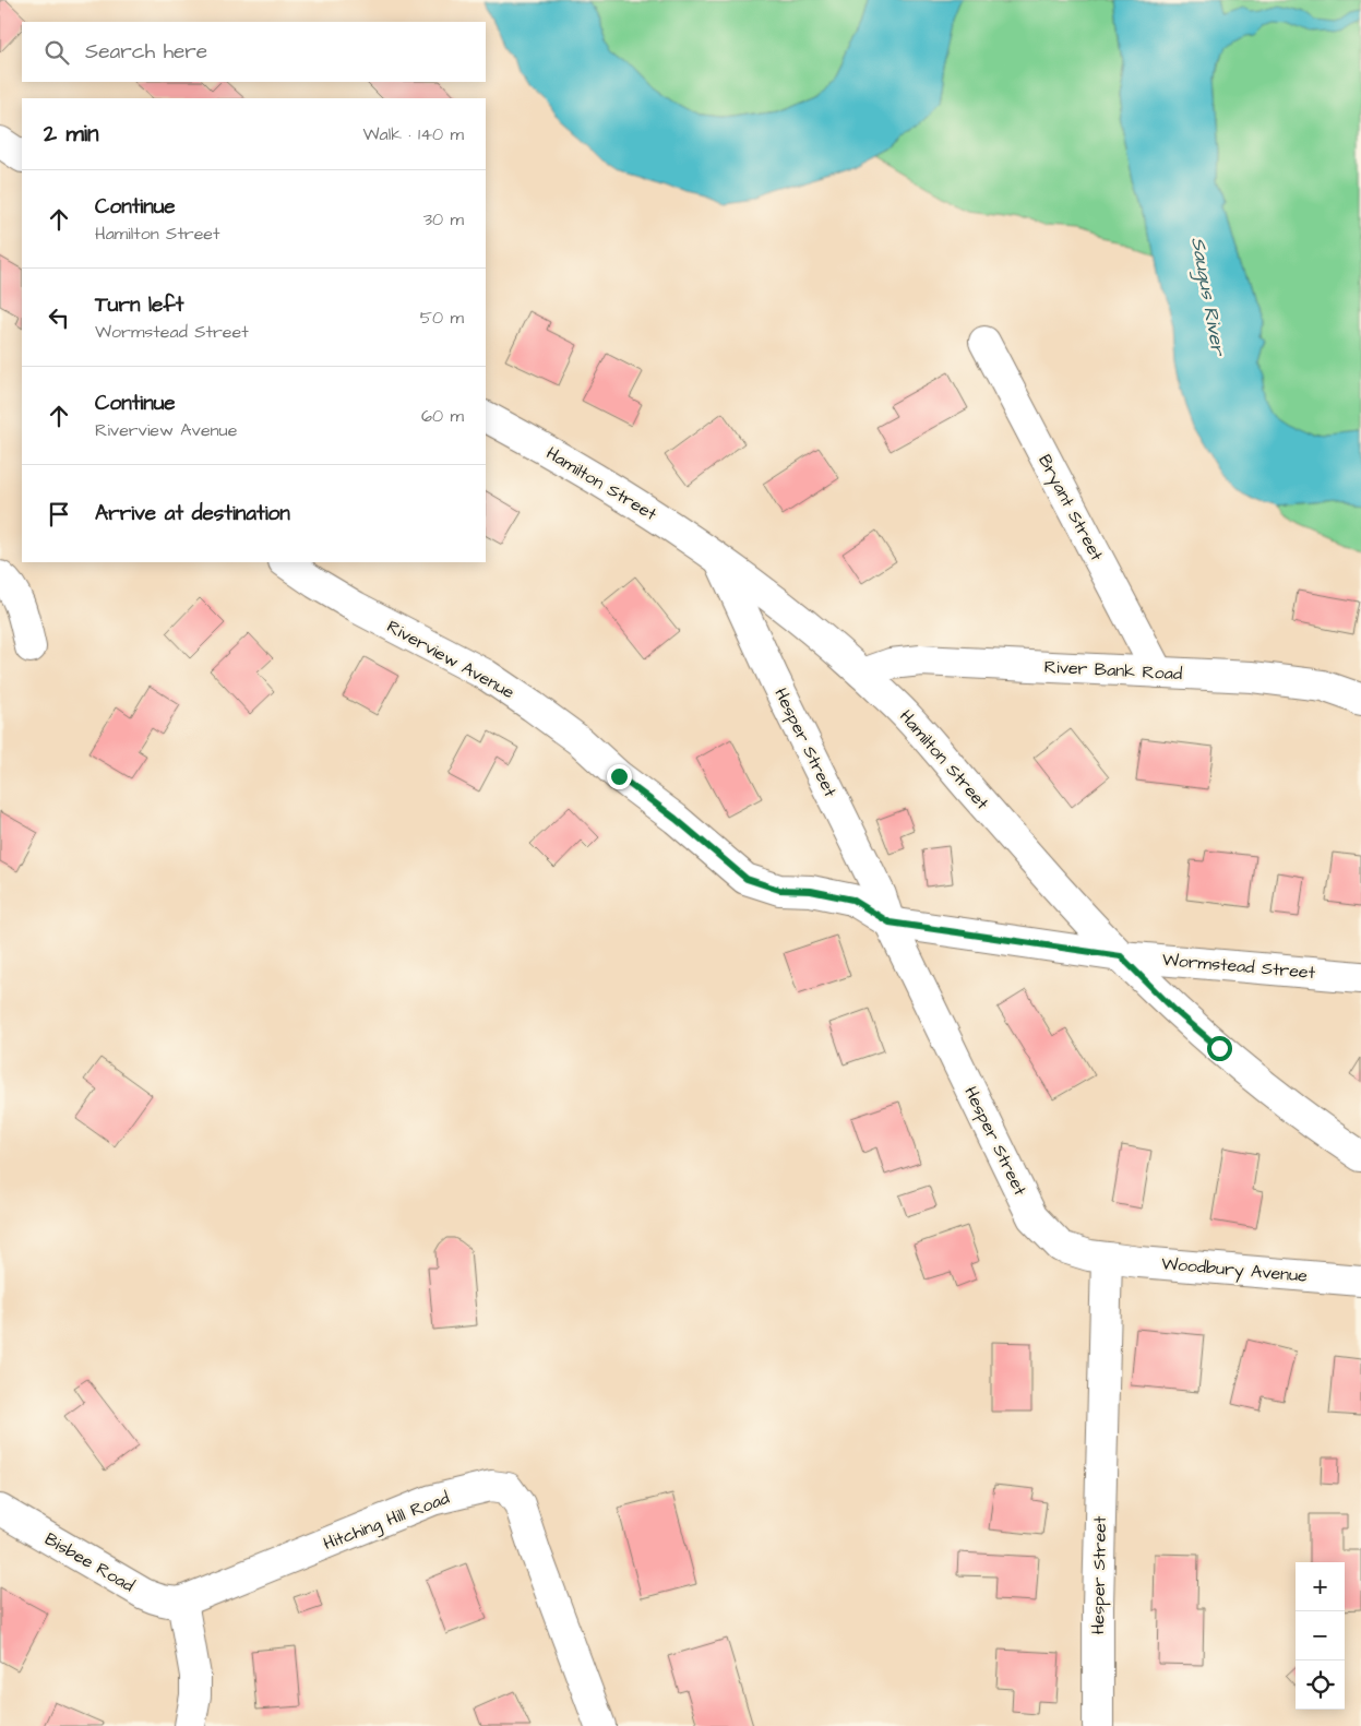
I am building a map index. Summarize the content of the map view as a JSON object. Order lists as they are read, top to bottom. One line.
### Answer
{"streets":{"street":["Hamilton Street","Bryant Street","Riverview Avenue","River Bank Road","Hesper Street","Wormstead Street","Woodbury Avenue","Hitching Hill Road","Bisbee Road"]},"crossings":[["Hamilton Street","River Bank Road"],["Hamilton Street","Hesper Street"],["Hamilton Street","Wormstead Street"],["Bryant Street","River Bank Road"],["Riverview Avenue","Hesper Street"],["Riverview Avenue","Wormstead Street"],["Hesper Street","Wormstead Street"],["Hesper Street","Woodbury Avenue"],["Hitching Hill Road","Bisbee Road"]],"water":["Saugus River"],"page":{"search":"Search here","heading":["2 min","Walk · 140 m"],"list":[["Continue","Hamilton Street","30 m"],["Turn left","Wormstead Street","50 m"],["Continue","Riverview Avenue","60 m"],"Arrive at destination"],"map_buttons":["+","−"]}}
